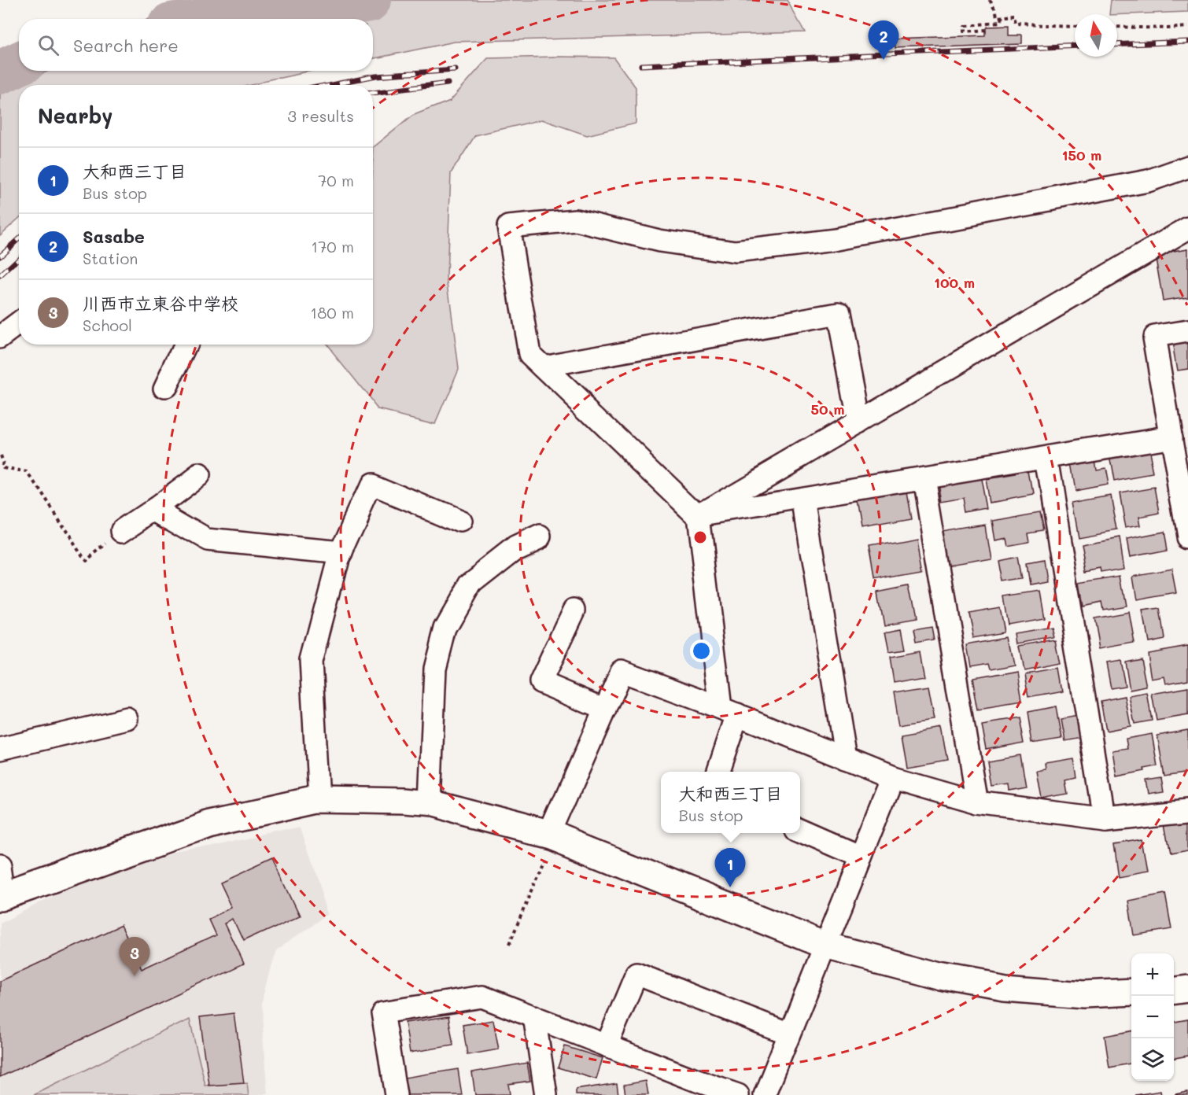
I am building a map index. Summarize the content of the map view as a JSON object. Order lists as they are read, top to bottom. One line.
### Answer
{"north":"top","page":{"search":"Search here","pins":["2","1","3"],"heading":["Nearby","3 results"],"list":[{"mark":"1","name":"大和西三丁目","note":"Bus stop","value":"70 m"},{"mark":"2","name":"Sasabe","note":"Station","value":"170 m"},{"mark":"3","name":"川西市立東谷中学校","note":"School","value":"180 m"}],"popup":["大和西三丁目","Bus stop"],"map_buttons":["+","−"]},"rings":["150 m","100 m","50 m"]}
